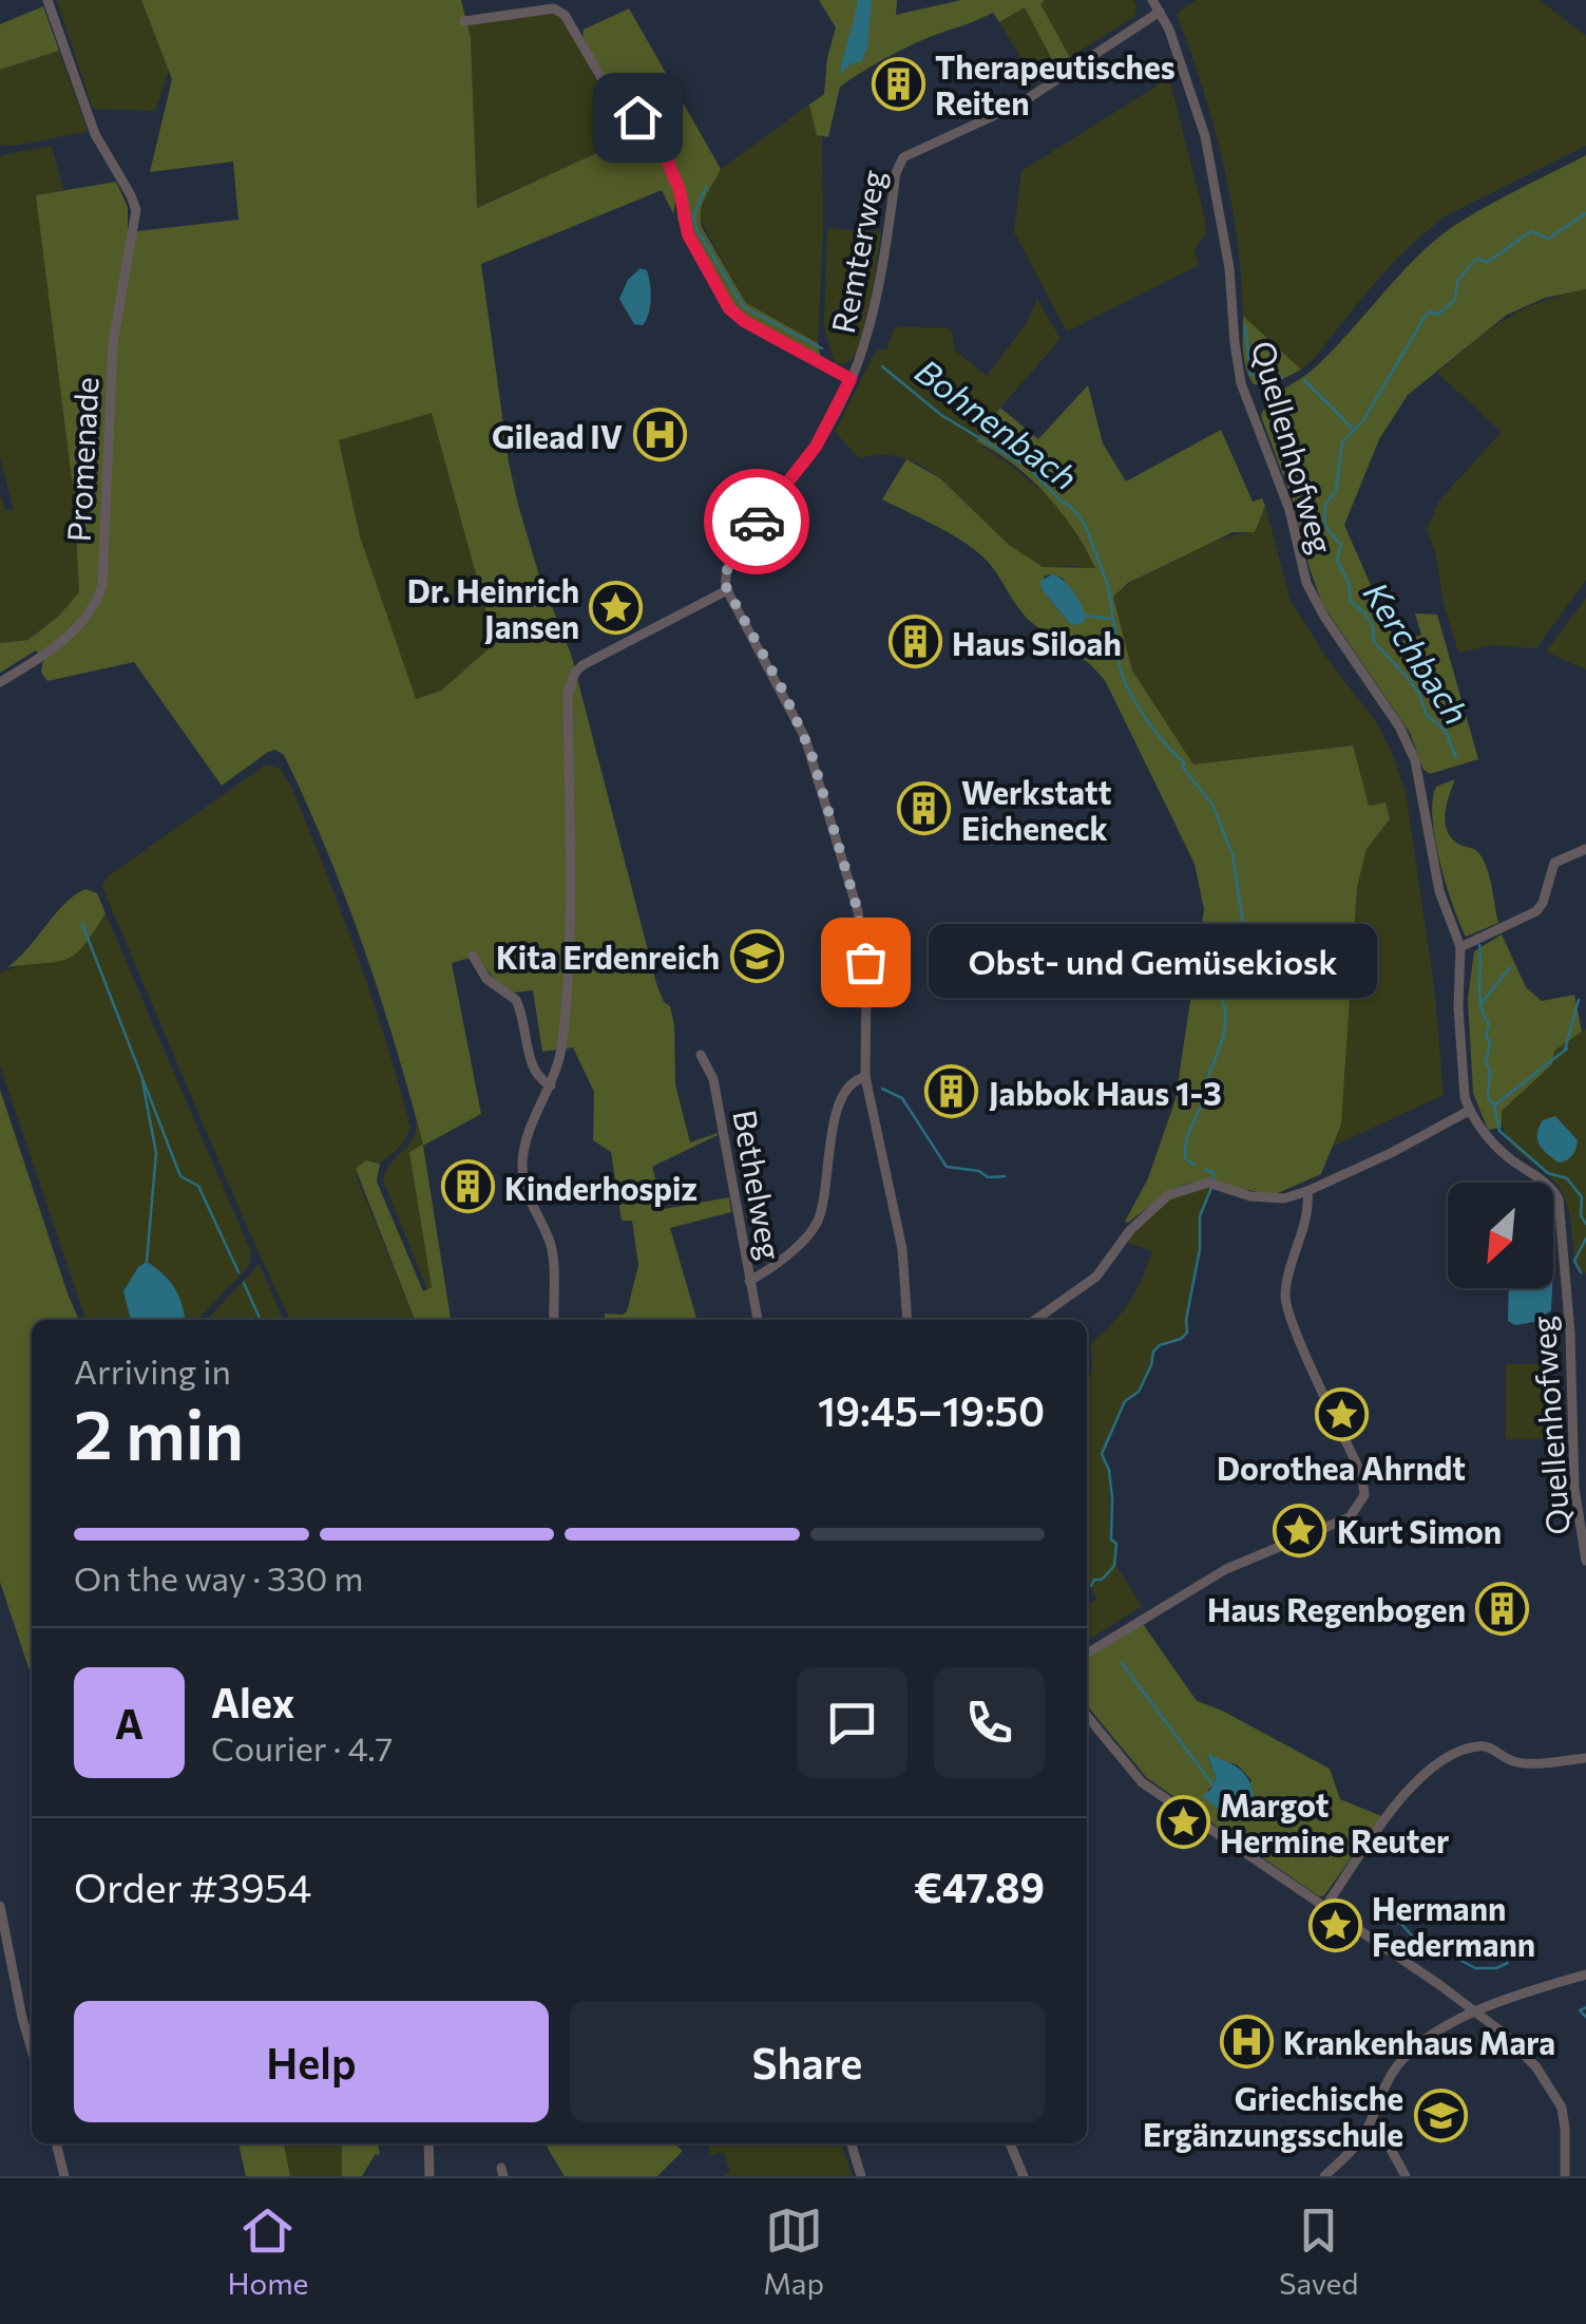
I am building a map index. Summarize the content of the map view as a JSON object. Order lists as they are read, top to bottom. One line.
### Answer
{"streets":{"street":["Remterweg","Quellenhofweg","Promenade","Bethelweg"]},"crossings":[["Remterweg","Quellenhofweg"]],"water":["Bohnenbach","Kerchbach"],"places":{"building":["Therapeutisches Reiten","Haus Siloah","Werkstatt Eicheneck","Jabbok Haus 1-3","Kinderhospiz","Haus Regenbogen"],"hospital":["Gilead IV","Krankenhaus Mara"],"place":["Dr. Heinrich Jansen","Dorothea Ahrndt","Kurt Simon","Margot Hermine Reuter","Hermann Federmann"],"school or university":["Kita Erdenreich","Griechische Ergänzungsschule"],"other":["Obst- und Gemüsekiosk"]},"north":"bottom left","page":{"bubble":"Obst- und Gemüsekiosk","heading":["2 min","Arriving in","19:45–19:50"],"panel":["Alex","Courier · 4.7","Order #3954","€47.89"],"bar":"On the way · 330 m","round":"A","buttons":["Help","Share"],"tabs":["Home","Map","Saved"]}}
